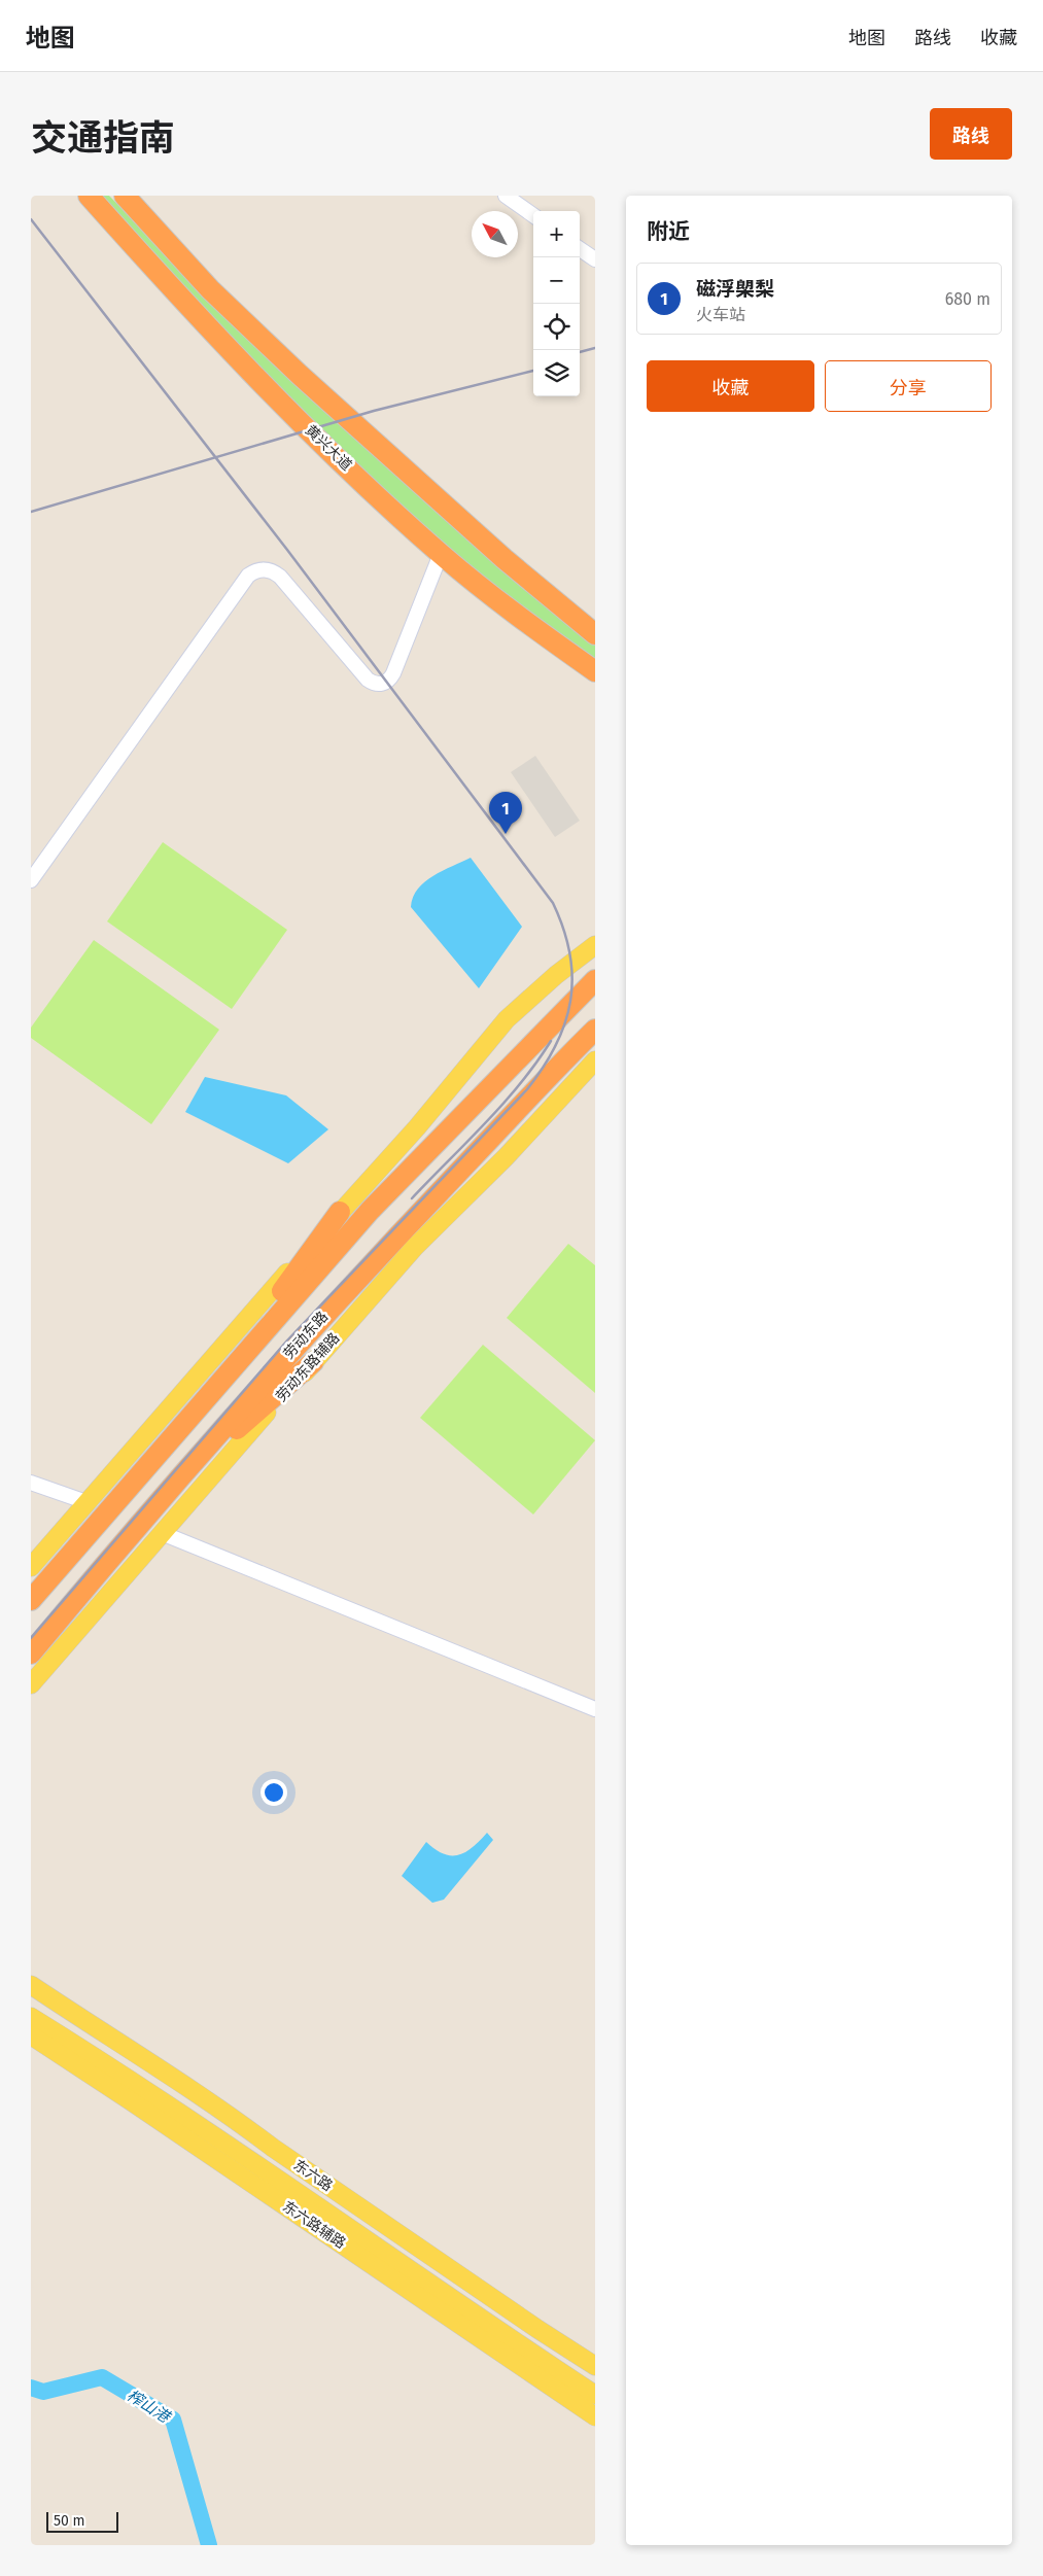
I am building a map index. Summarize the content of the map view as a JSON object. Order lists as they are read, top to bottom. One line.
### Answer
{"streets":{"highway":["黄兴大道","劳动东路"],"main road":["劳动东路辅路","东六路","东六路辅路"]},"water":["榨山港"],"scale_bar":"50 m","north":"top left","page":{"header":"地图","nav":["地图","路线","收藏"],"title":"交通指南","buttons":["路线",["收藏","分享"]],"heading":"附近","map_buttons":["+","−"],"list":[{"mark":"1","name":"磁浮㮾梨","note":"火车站","value":"680 m"}],"pins":"1","scale":"50 m"}}
